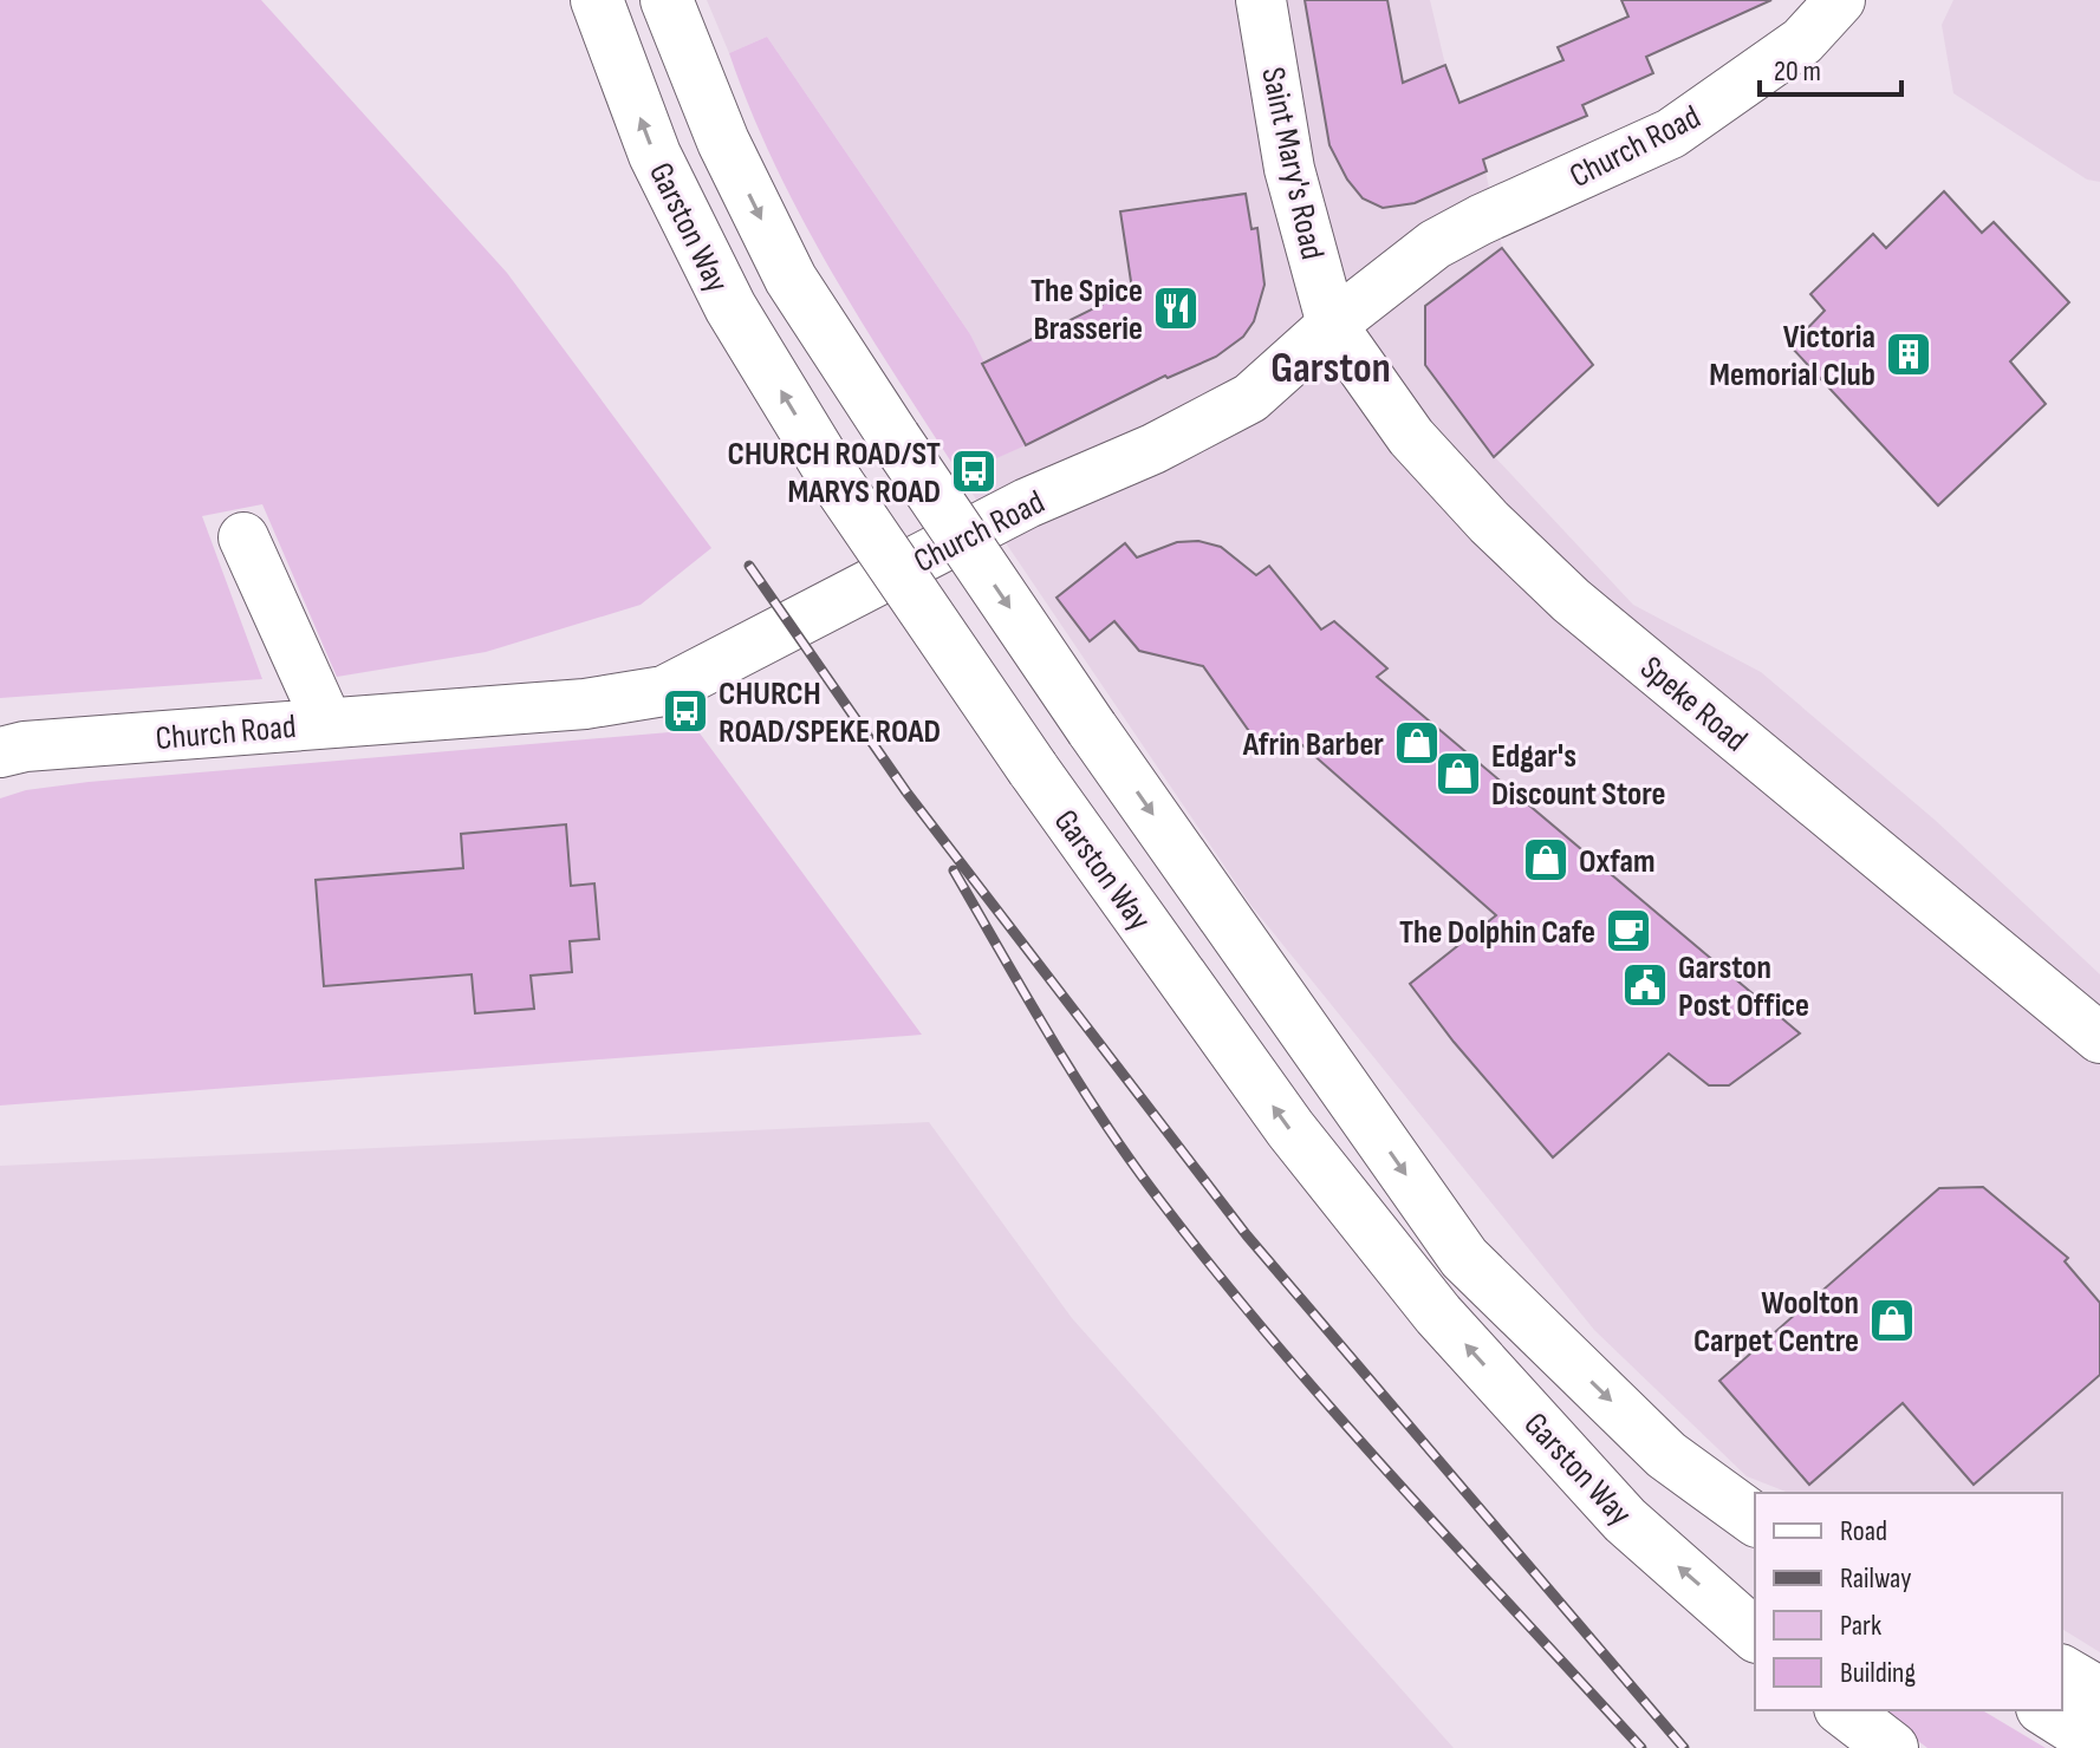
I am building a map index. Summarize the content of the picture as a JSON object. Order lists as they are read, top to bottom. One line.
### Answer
{"streets":{"main road":["Garston Way"],"street":["Church Road","Saint Mary's Road","Speke Road"]},"crossings":[["Church Road","Saint Mary's Road"],["Church Road","Speke Road"],["Saint Mary's Road","Speke Road"]],"districts":["Garston"],"places":{"restaurant":["The Spice Brasserie"],"building":["Victoria Memorial Club"],"bus stop":["CHURCH ROAD/ST MARYS ROAD","CHURCH ROAD/SPEKE ROAD"],"shop":["Afrin Barber","Edgar's Discount Store","Oxfam","Woolton Carpet Centre"],"cafe":["The Dolphin Cafe"],"public building":["Garston Post Office"]},"legend":["Road","Railway","Park","Building"],"scale_bar":"20 m"}
